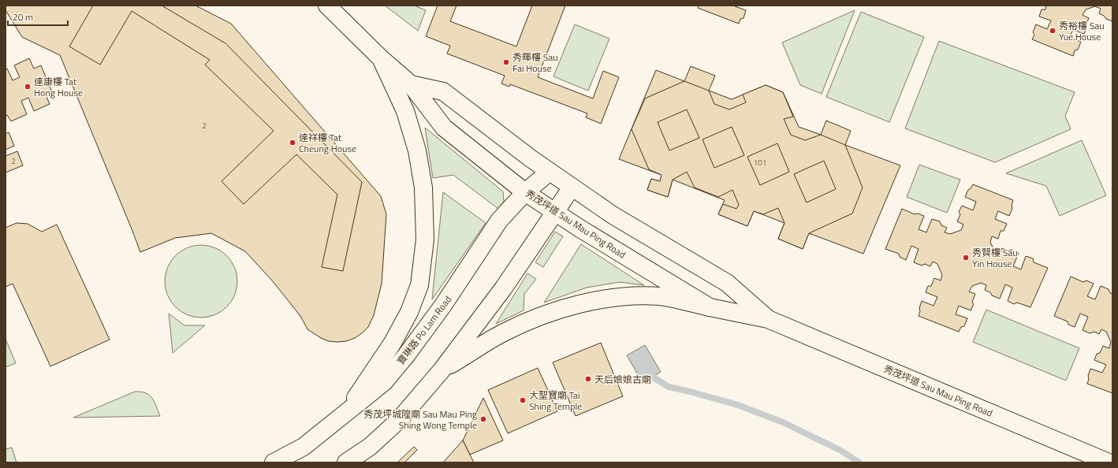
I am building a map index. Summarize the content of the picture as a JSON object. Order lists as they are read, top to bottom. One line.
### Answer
{"streets":{"main road":["秀茂坪道 Sau Mau Ping Road","寶琳路 Po Lam Road"]},"crossings":[["秀茂坪道 Sau Mau Ping Road","寶琳路 Po Lam Road"]],"places":["秀裕樓 Sau Yue House","秀暉樓 Sau Fai House","達康樓 Tat Hong House","達祥樓 Tat Cheung House","秀賢樓 Sau Yin House","天后娘娘古廟","大聖寶廟 Tai Shing Temple","秀茂坪城隍廟 Sau Mau Ping Shing Wong Temple"],"house_numbers":["2","2","101"],"scale_bar":"20 m"}
